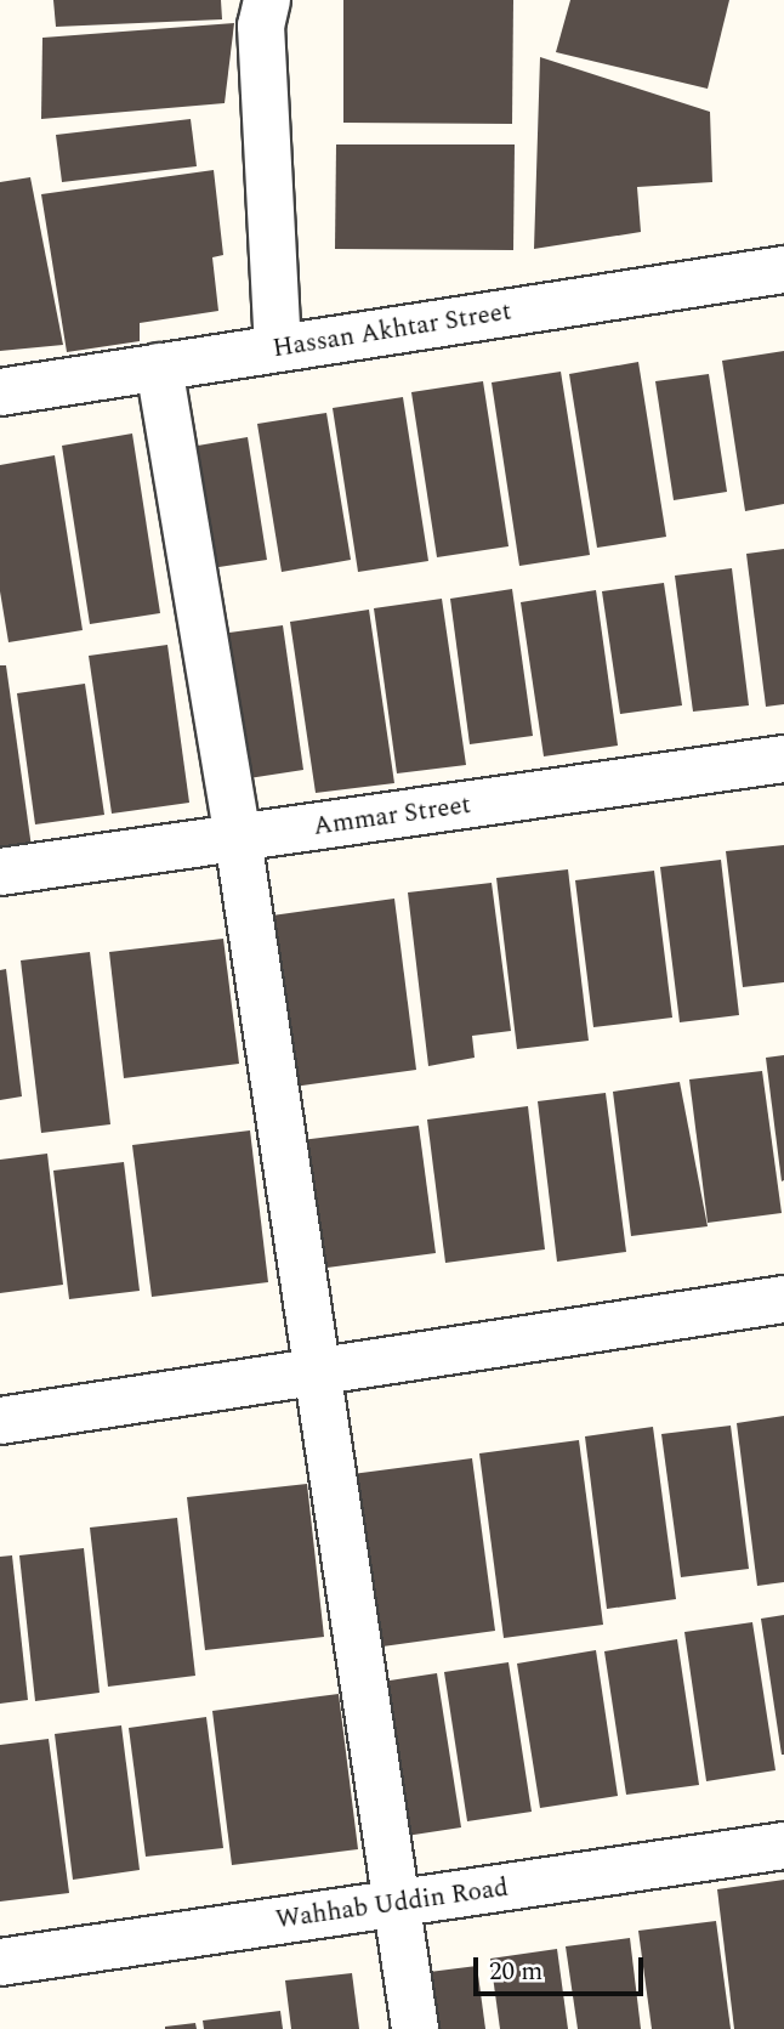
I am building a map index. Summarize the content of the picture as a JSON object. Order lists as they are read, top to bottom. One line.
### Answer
{"streets":{"street":["Hassan Akhtar Street","Ammar Street","Wahhab Uddin Road"]},"scale_bar":"20 m"}
